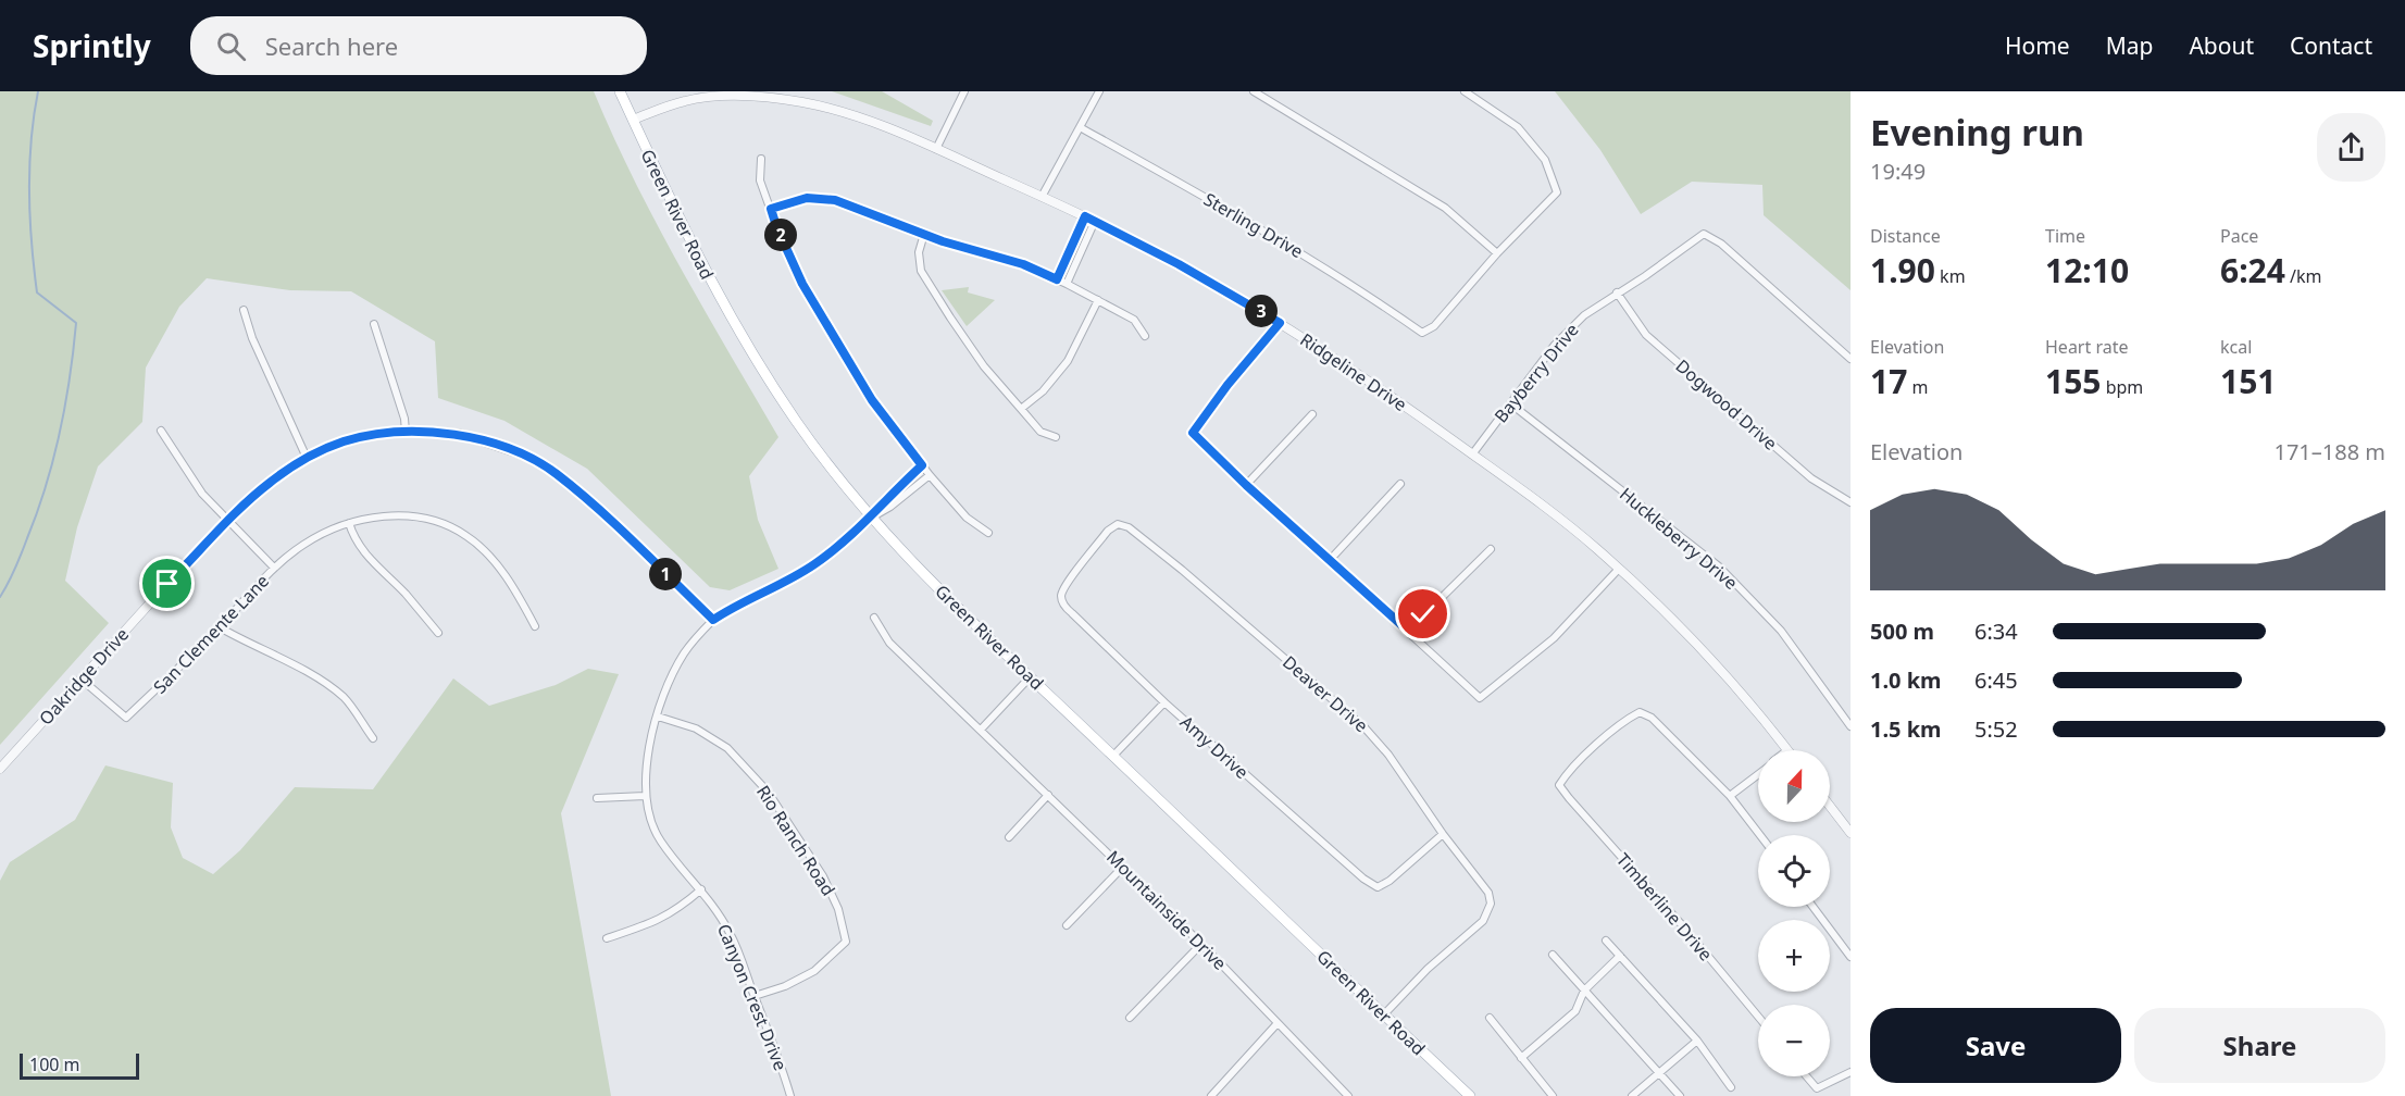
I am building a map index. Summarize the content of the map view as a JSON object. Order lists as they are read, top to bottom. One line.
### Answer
{"streets":{"main road":["Green River Road"],"street":["Sterling Drive","Ridgeline Drive","Bayberry Drive","Dogwood Drive","Huckleberry Drive","San Clemente Lane","Oakridge Drive","Deaver Drive","Amy Drive","Rio Ranch Road","Timberline Drive","Mountainside Drive","Canyon Crest Drive"]},"crossings":[["Green River Road","Ridgeline Drive"],["Green River Road","Deaver Drive"],["Green River Road","Canyon Crest Drive"],["Ridgeline Drive","Bayberry Drive"],["Bayberry Drive","Dogwood Drive"],["Bayberry Drive","Huckleberry Drive"],["San Clemente Lane","Oakridge Drive"],["Oakridge Drive","Canyon Crest Drive"],["Deaver Drive","Amy Drive"],["Rio Ranch Road","Canyon Crest Drive"]],"scale_bar":"100 m","north":"top","page":{"header":"Sprintly","search":"Search here","nav":["Home","Map","About","Contact"],"heading":["Evening run","19:49"],"stats":[["Distance","1.90 km"],["Time","12:10"],["Pace","6:24 /km"],["Elevation","17 m"],["Heart rate","155 bpm"],["kcal","151"]],"pins":["2","3","1"],"chart":["Elevation","171–188 m"],"list":[{"name":"500 m","note":"6:34"},{"name":"1.0 km","note":"6:45"},{"name":"1.5 km","note":"5:52"}],"map_buttons":["+","−"],"buttons":["Save","Share"],"scale":"100 m"}}
